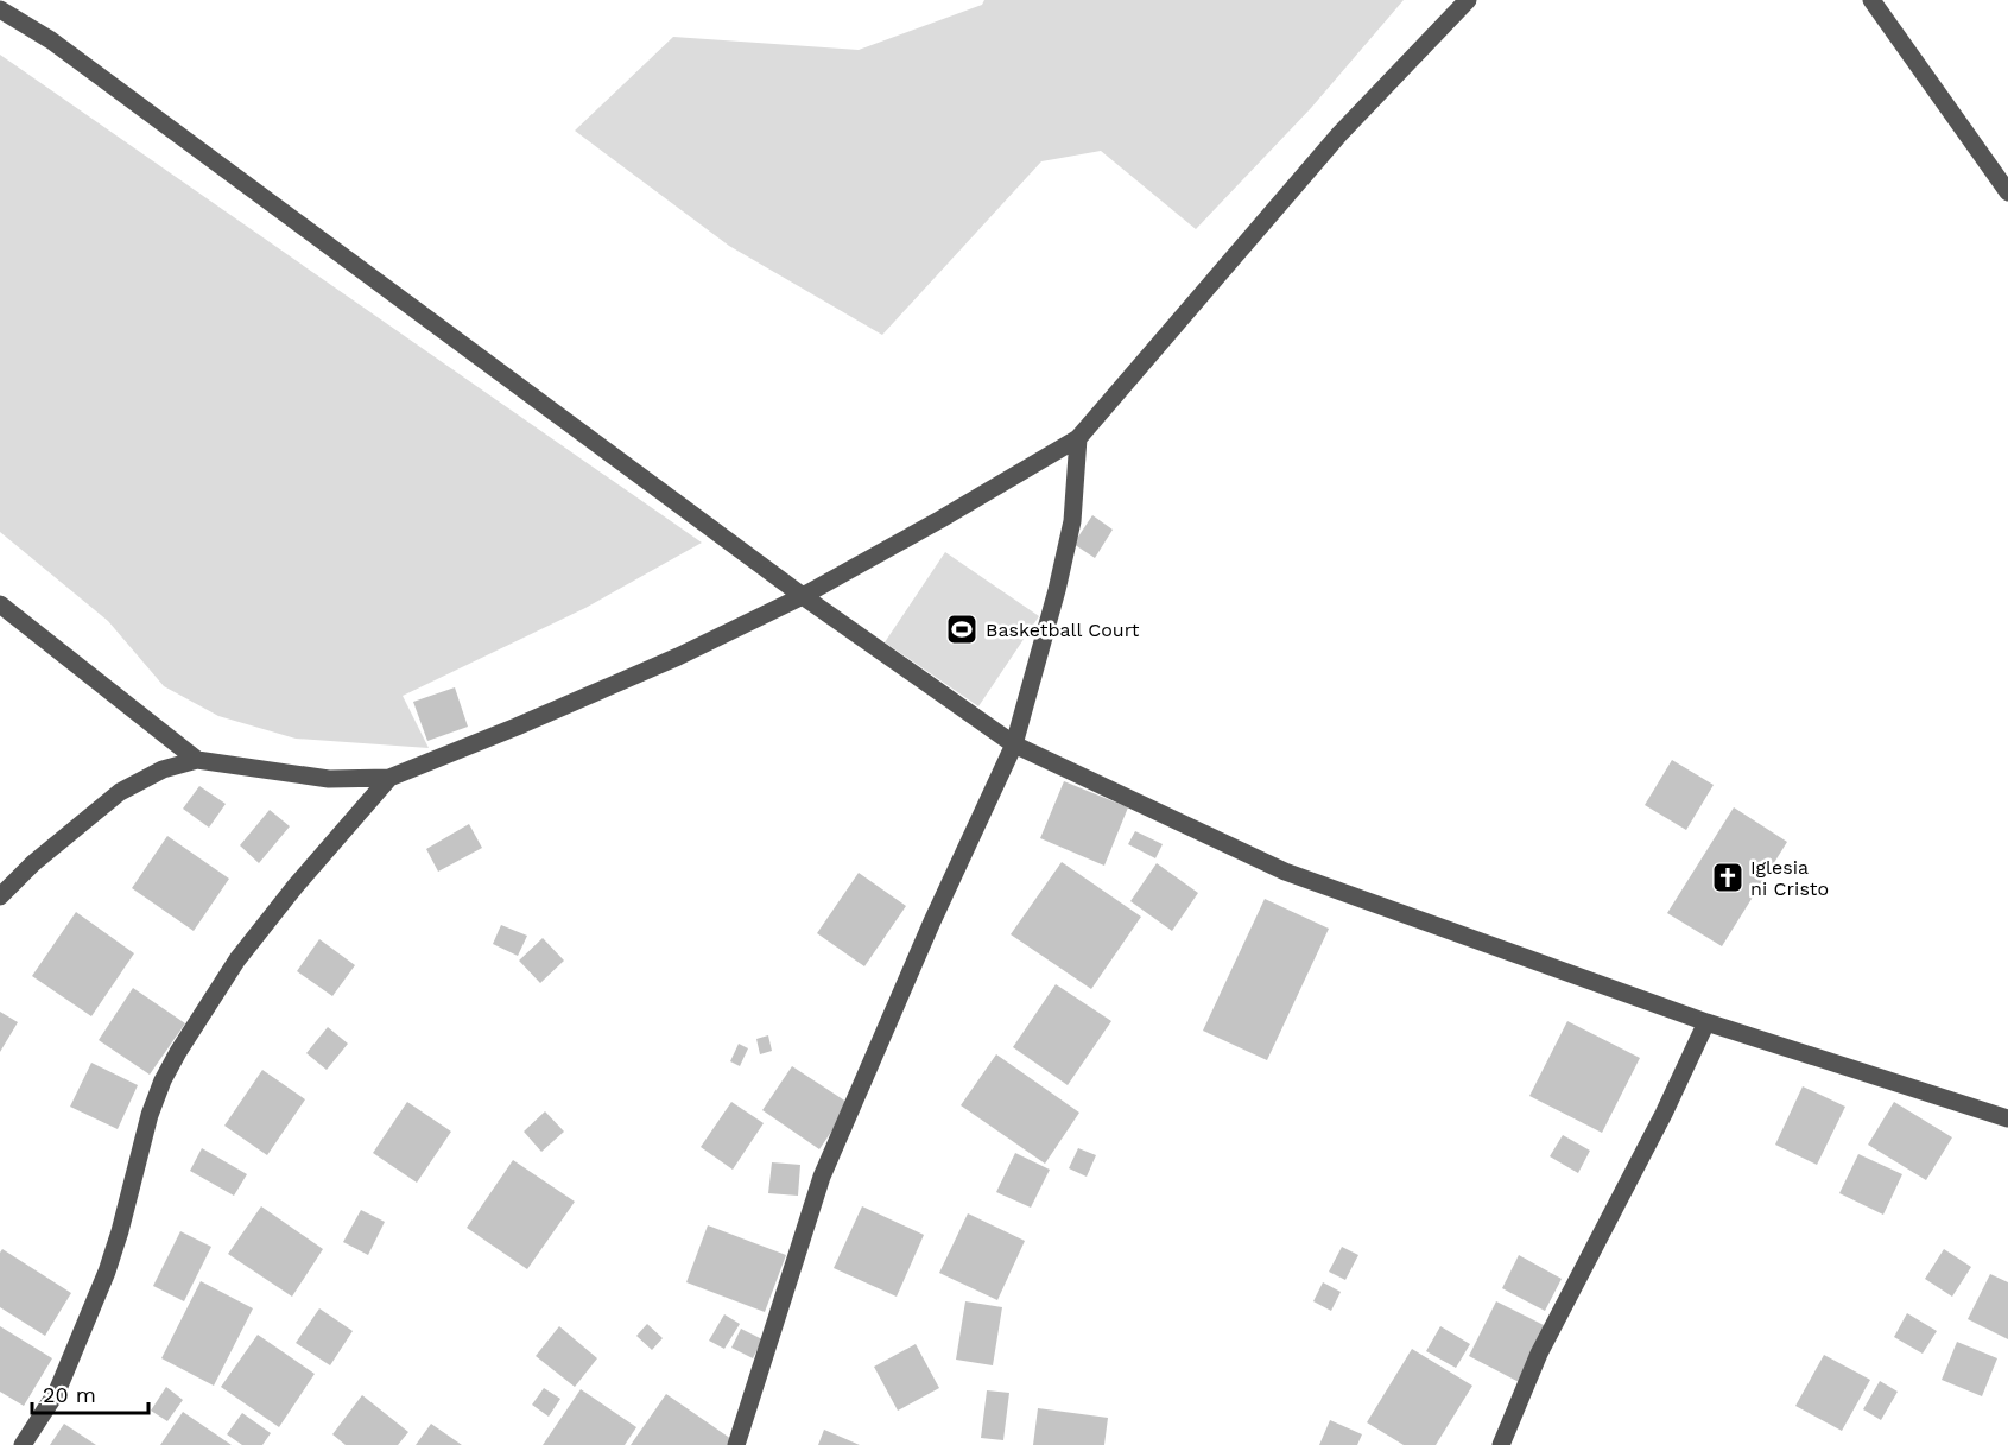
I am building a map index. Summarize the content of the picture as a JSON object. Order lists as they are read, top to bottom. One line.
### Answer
{"places":{"sports":["Basketball Court"],"church":["Iglesia ni Cristo"]},"scale_bar":"20 m"}
